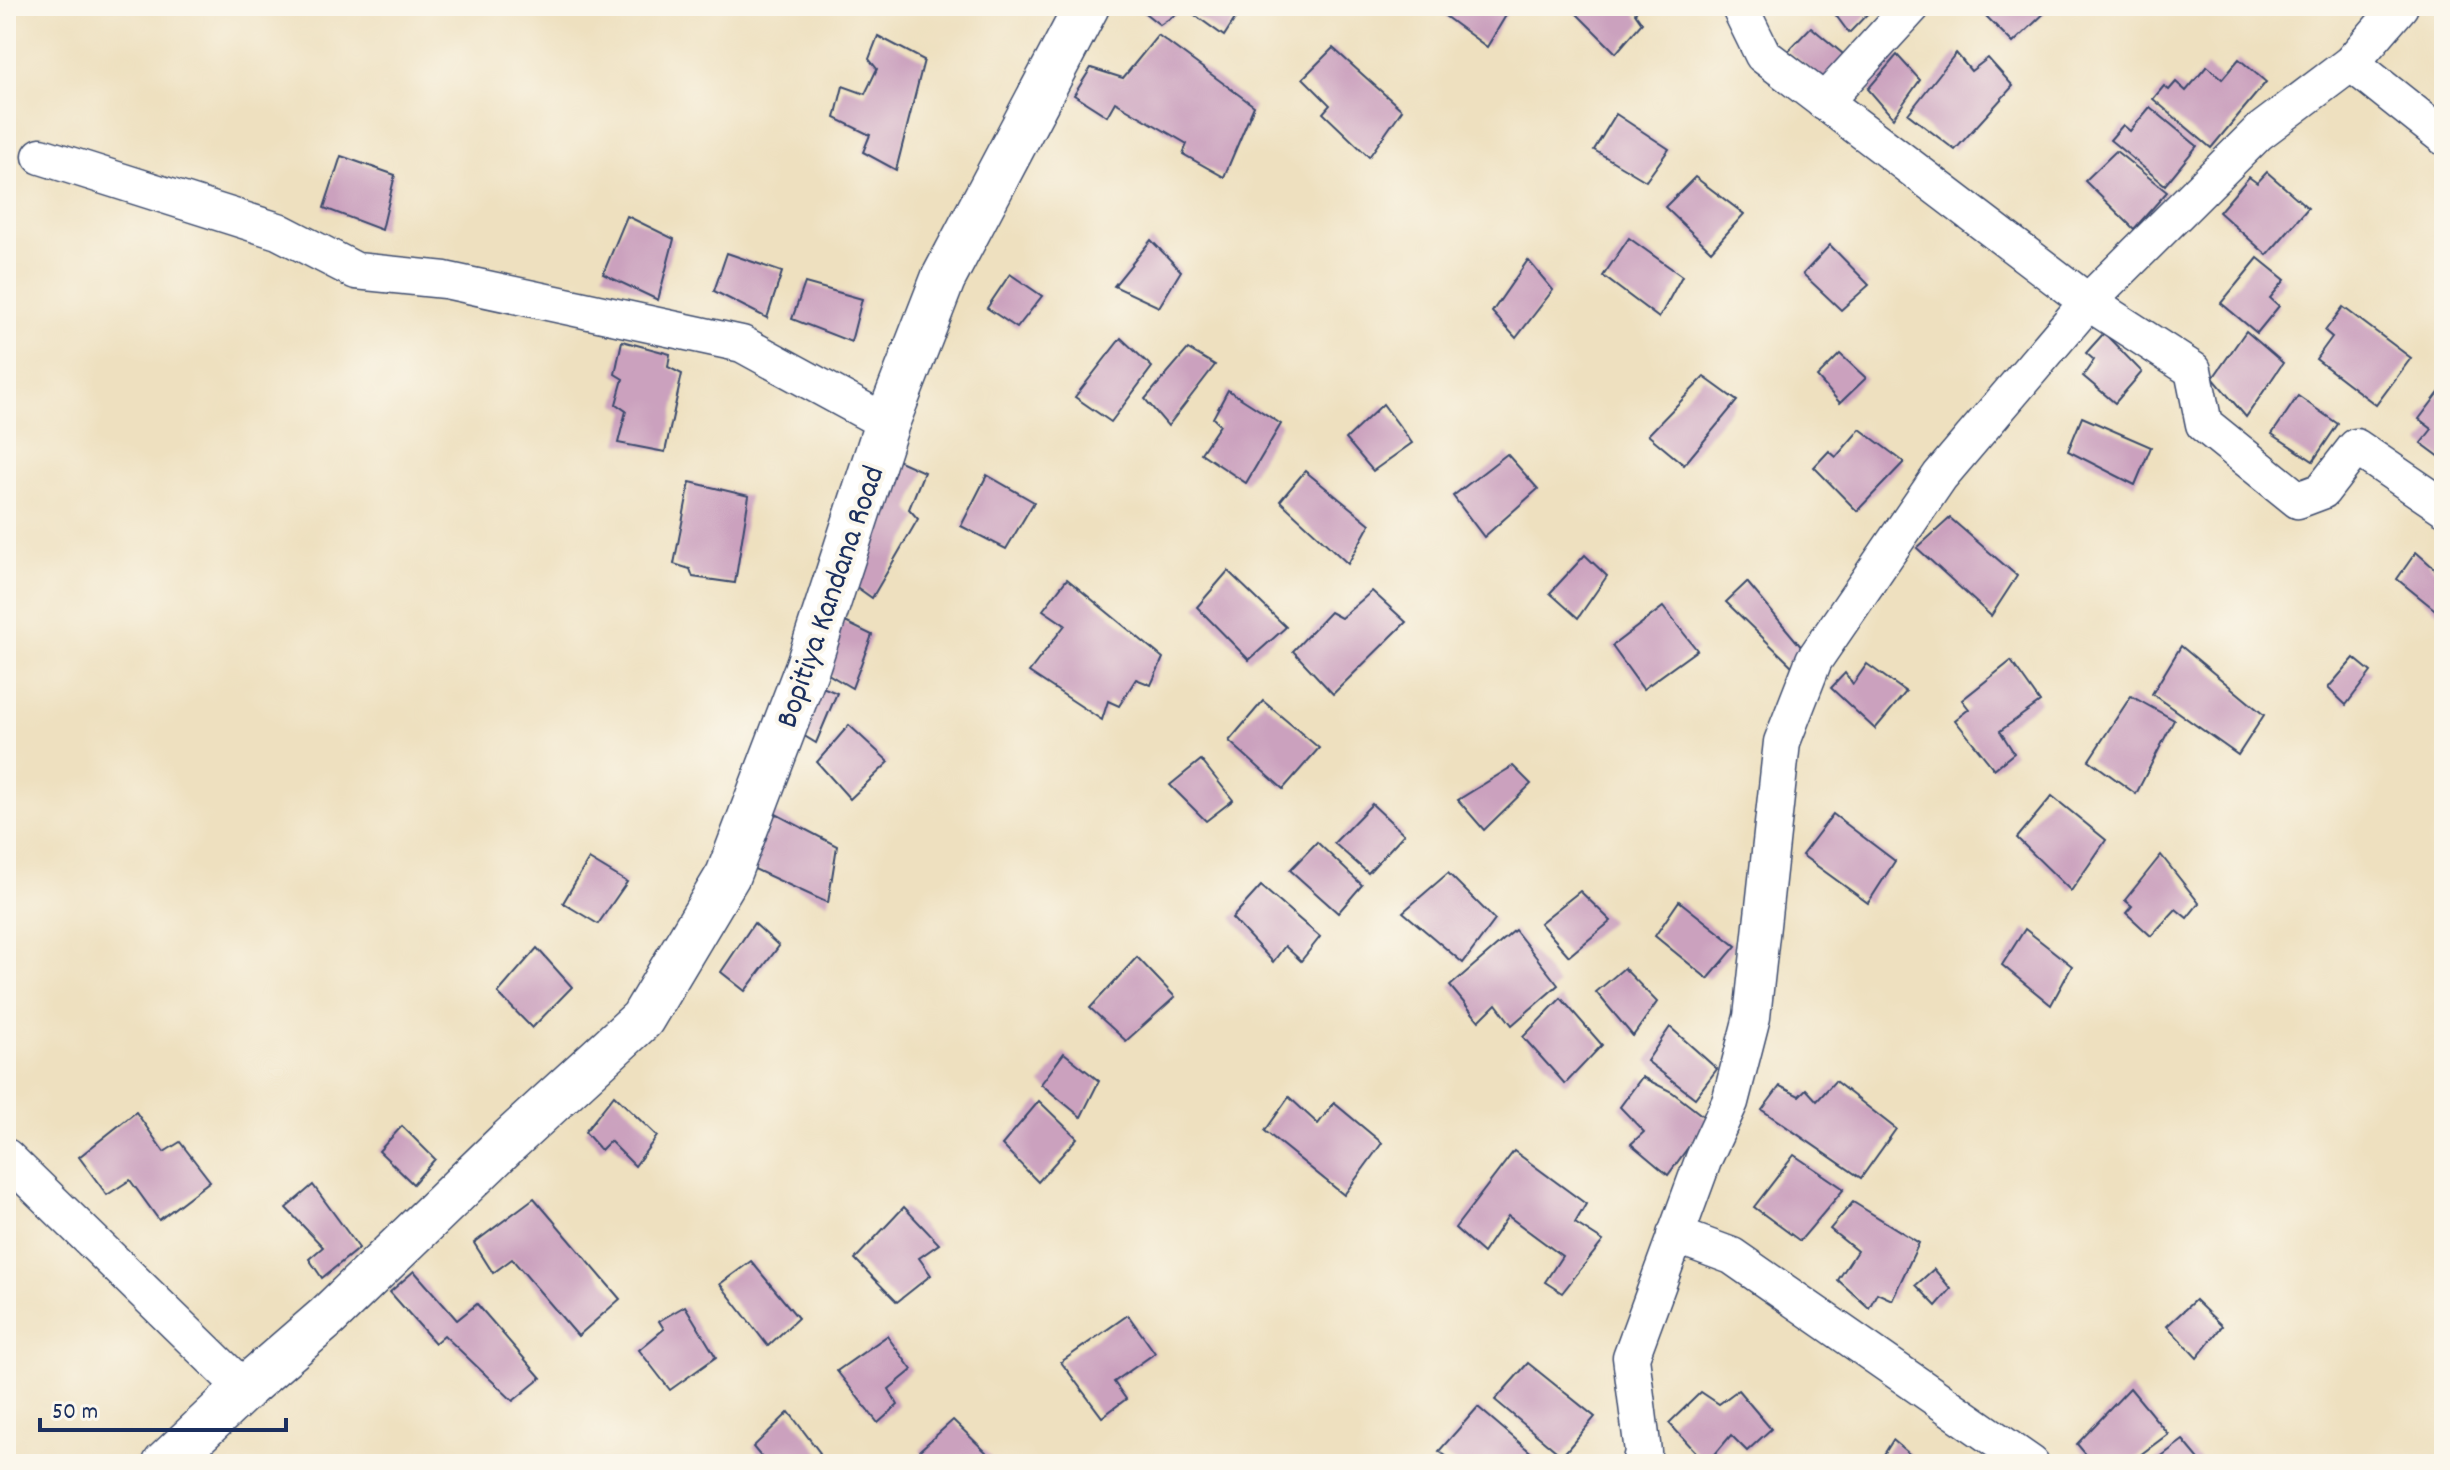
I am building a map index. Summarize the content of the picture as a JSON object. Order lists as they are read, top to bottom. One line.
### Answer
{"streets":{"main road":["Bopitiya Kandana Road"]},"scale_bar":"50 m"}
